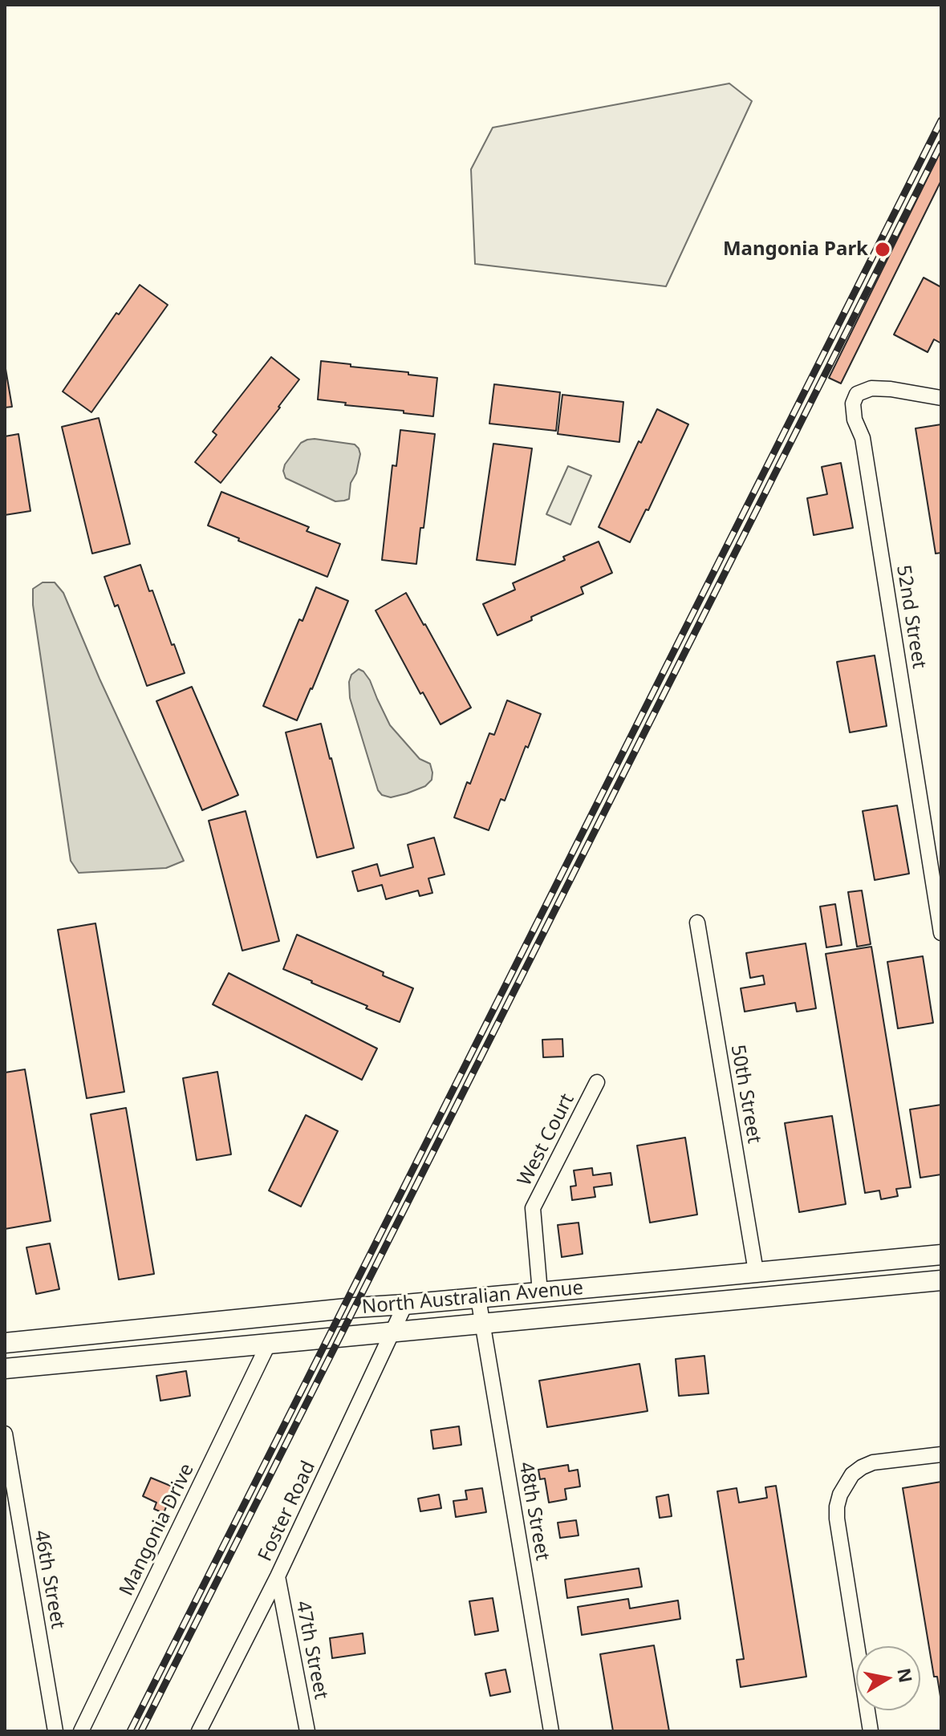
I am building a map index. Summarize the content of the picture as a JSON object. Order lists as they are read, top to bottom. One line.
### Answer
{"streets":{"main road":["North Australian Avenue"],"street":["52nd Street","50th Street","West Court","Foster Road","48th Street","Mangonia Drive","46th Street","47th Street"]},"crossings":[["50th Street","North Australian Avenue"],["West Court","North Australian Avenue"],["North Australian Avenue","Foster Road"],["North Australian Avenue","48th Street"],["North Australian Avenue","Mangonia Drive"],["Foster Road","47th Street"]],"places":["Mangonia Park"],"north":"right"}
